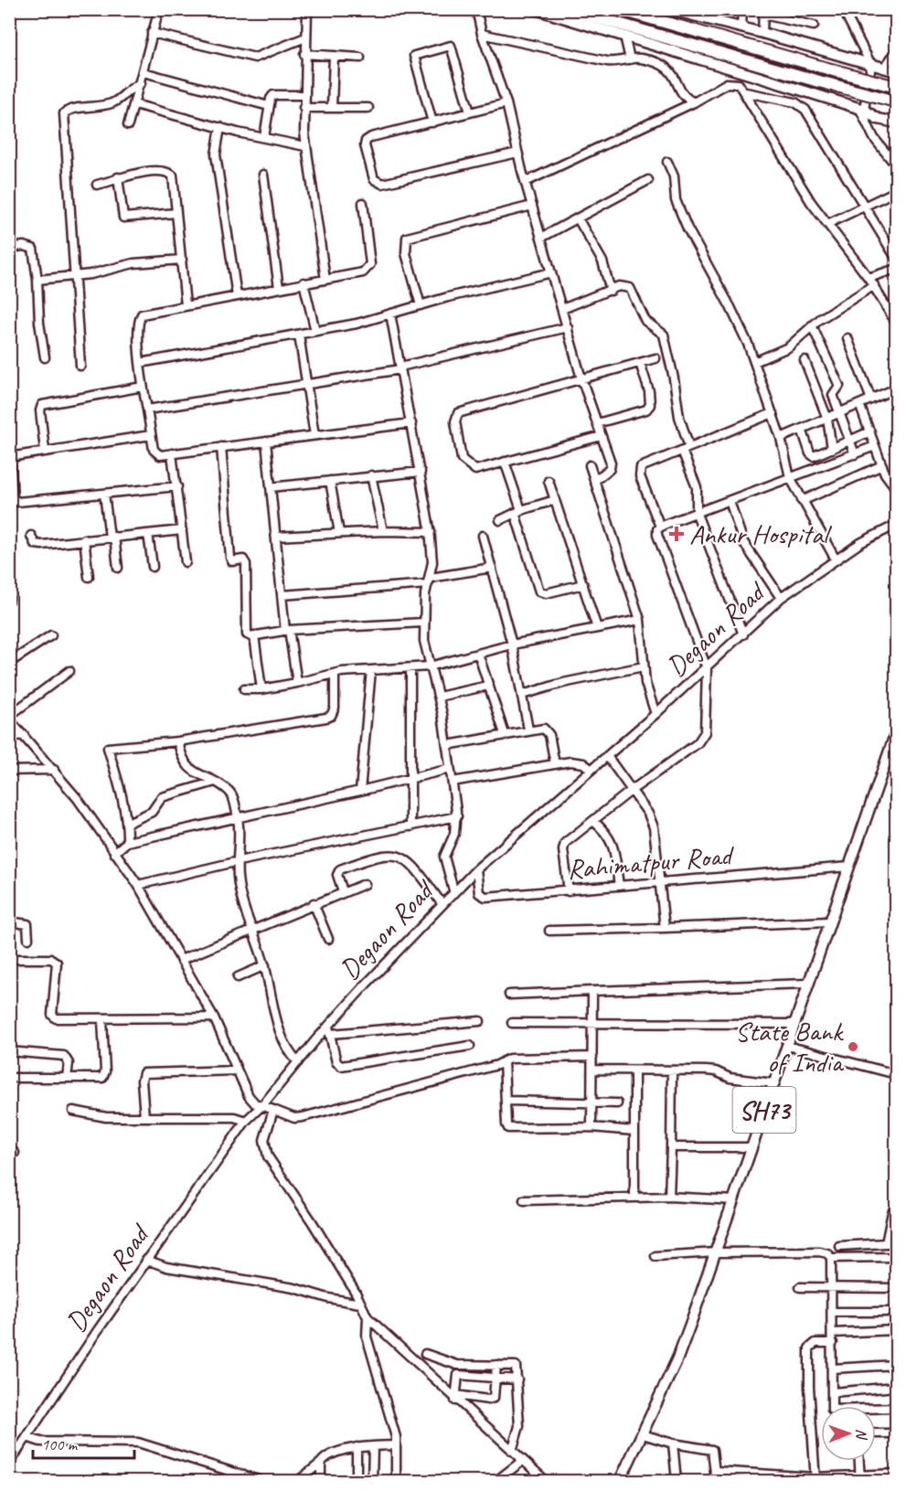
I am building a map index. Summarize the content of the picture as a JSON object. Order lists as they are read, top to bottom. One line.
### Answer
{"streets":{"main road":["SH73"],"street":["Degaon Road","Rahimatpur Road"]},"crossings":[["Degaon Road","Rahimatpur Road"],["Rahimatpur Road","SH73"]],"places":{"health":["Ankur Hospital"],"other":["State Bank of India"]},"scale_bar":"100 m","north":"right"}
